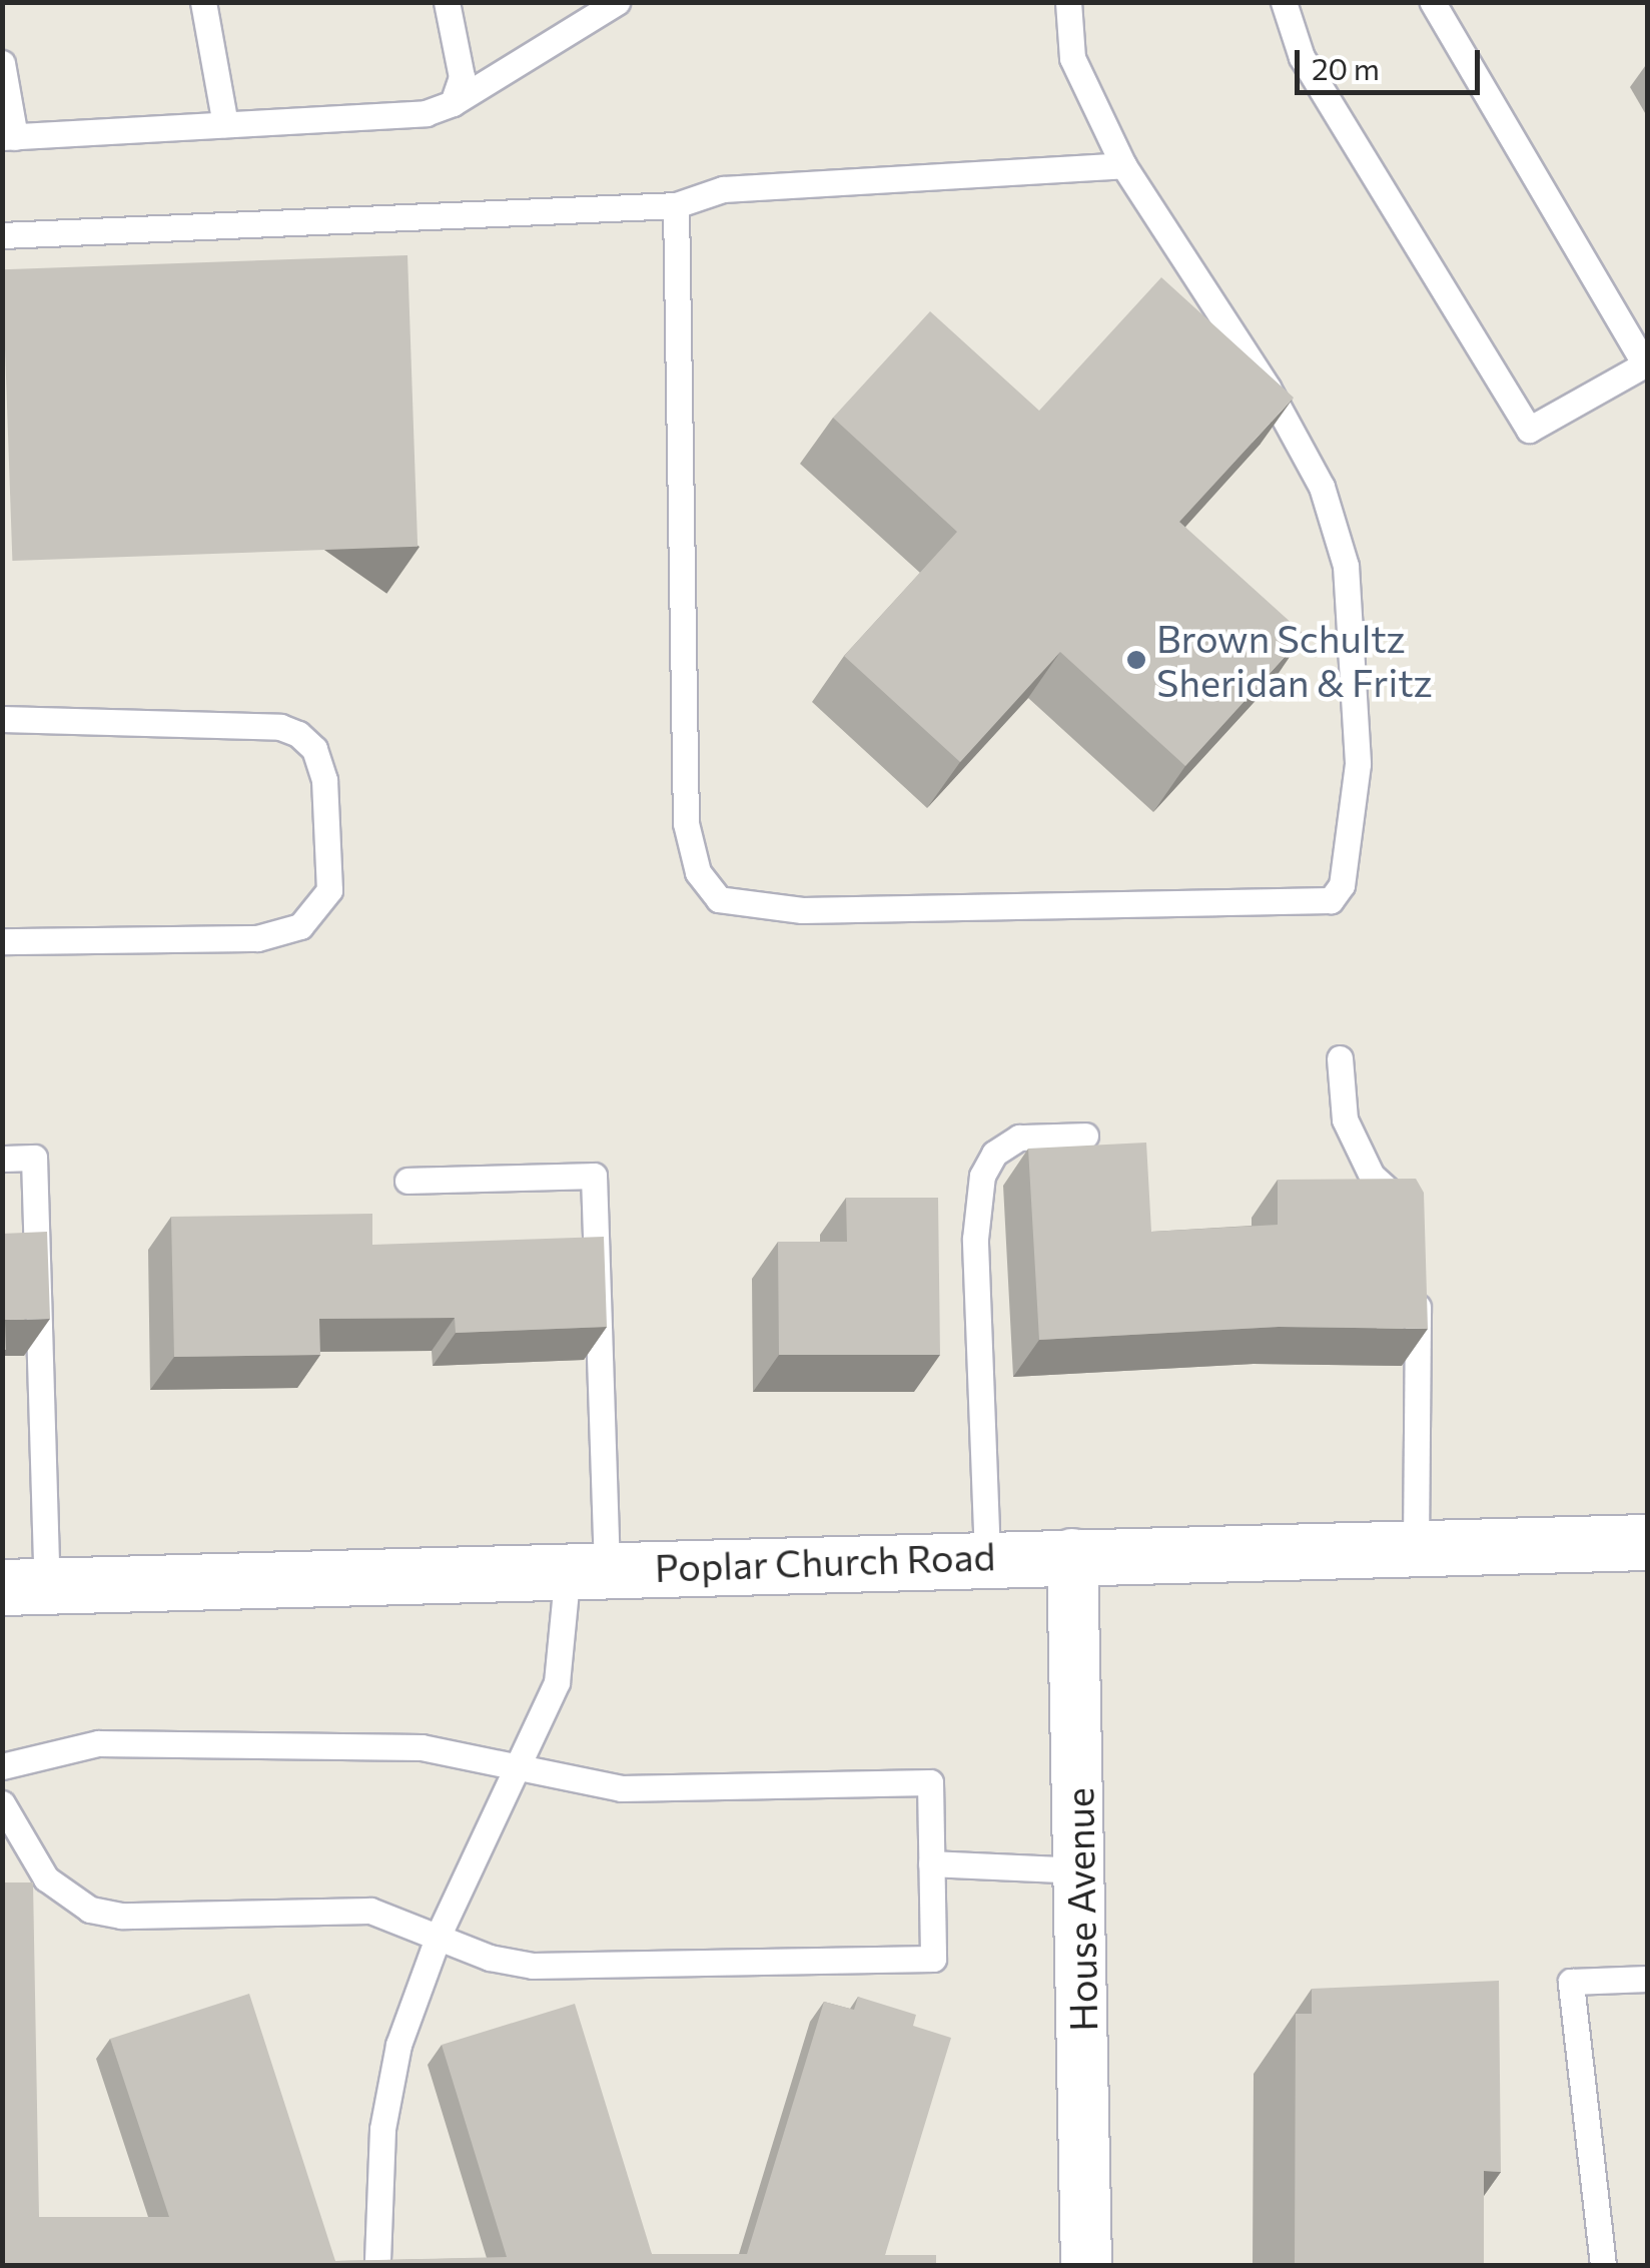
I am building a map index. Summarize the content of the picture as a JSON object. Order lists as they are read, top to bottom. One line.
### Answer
{"streets":{"street":["Poplar Church Road","House Avenue"]},"crossings":[["Poplar Church Road","House Avenue"]],"places":["Brown Schultz Sheridan & Fritz"],"scale_bar":"20 m"}
